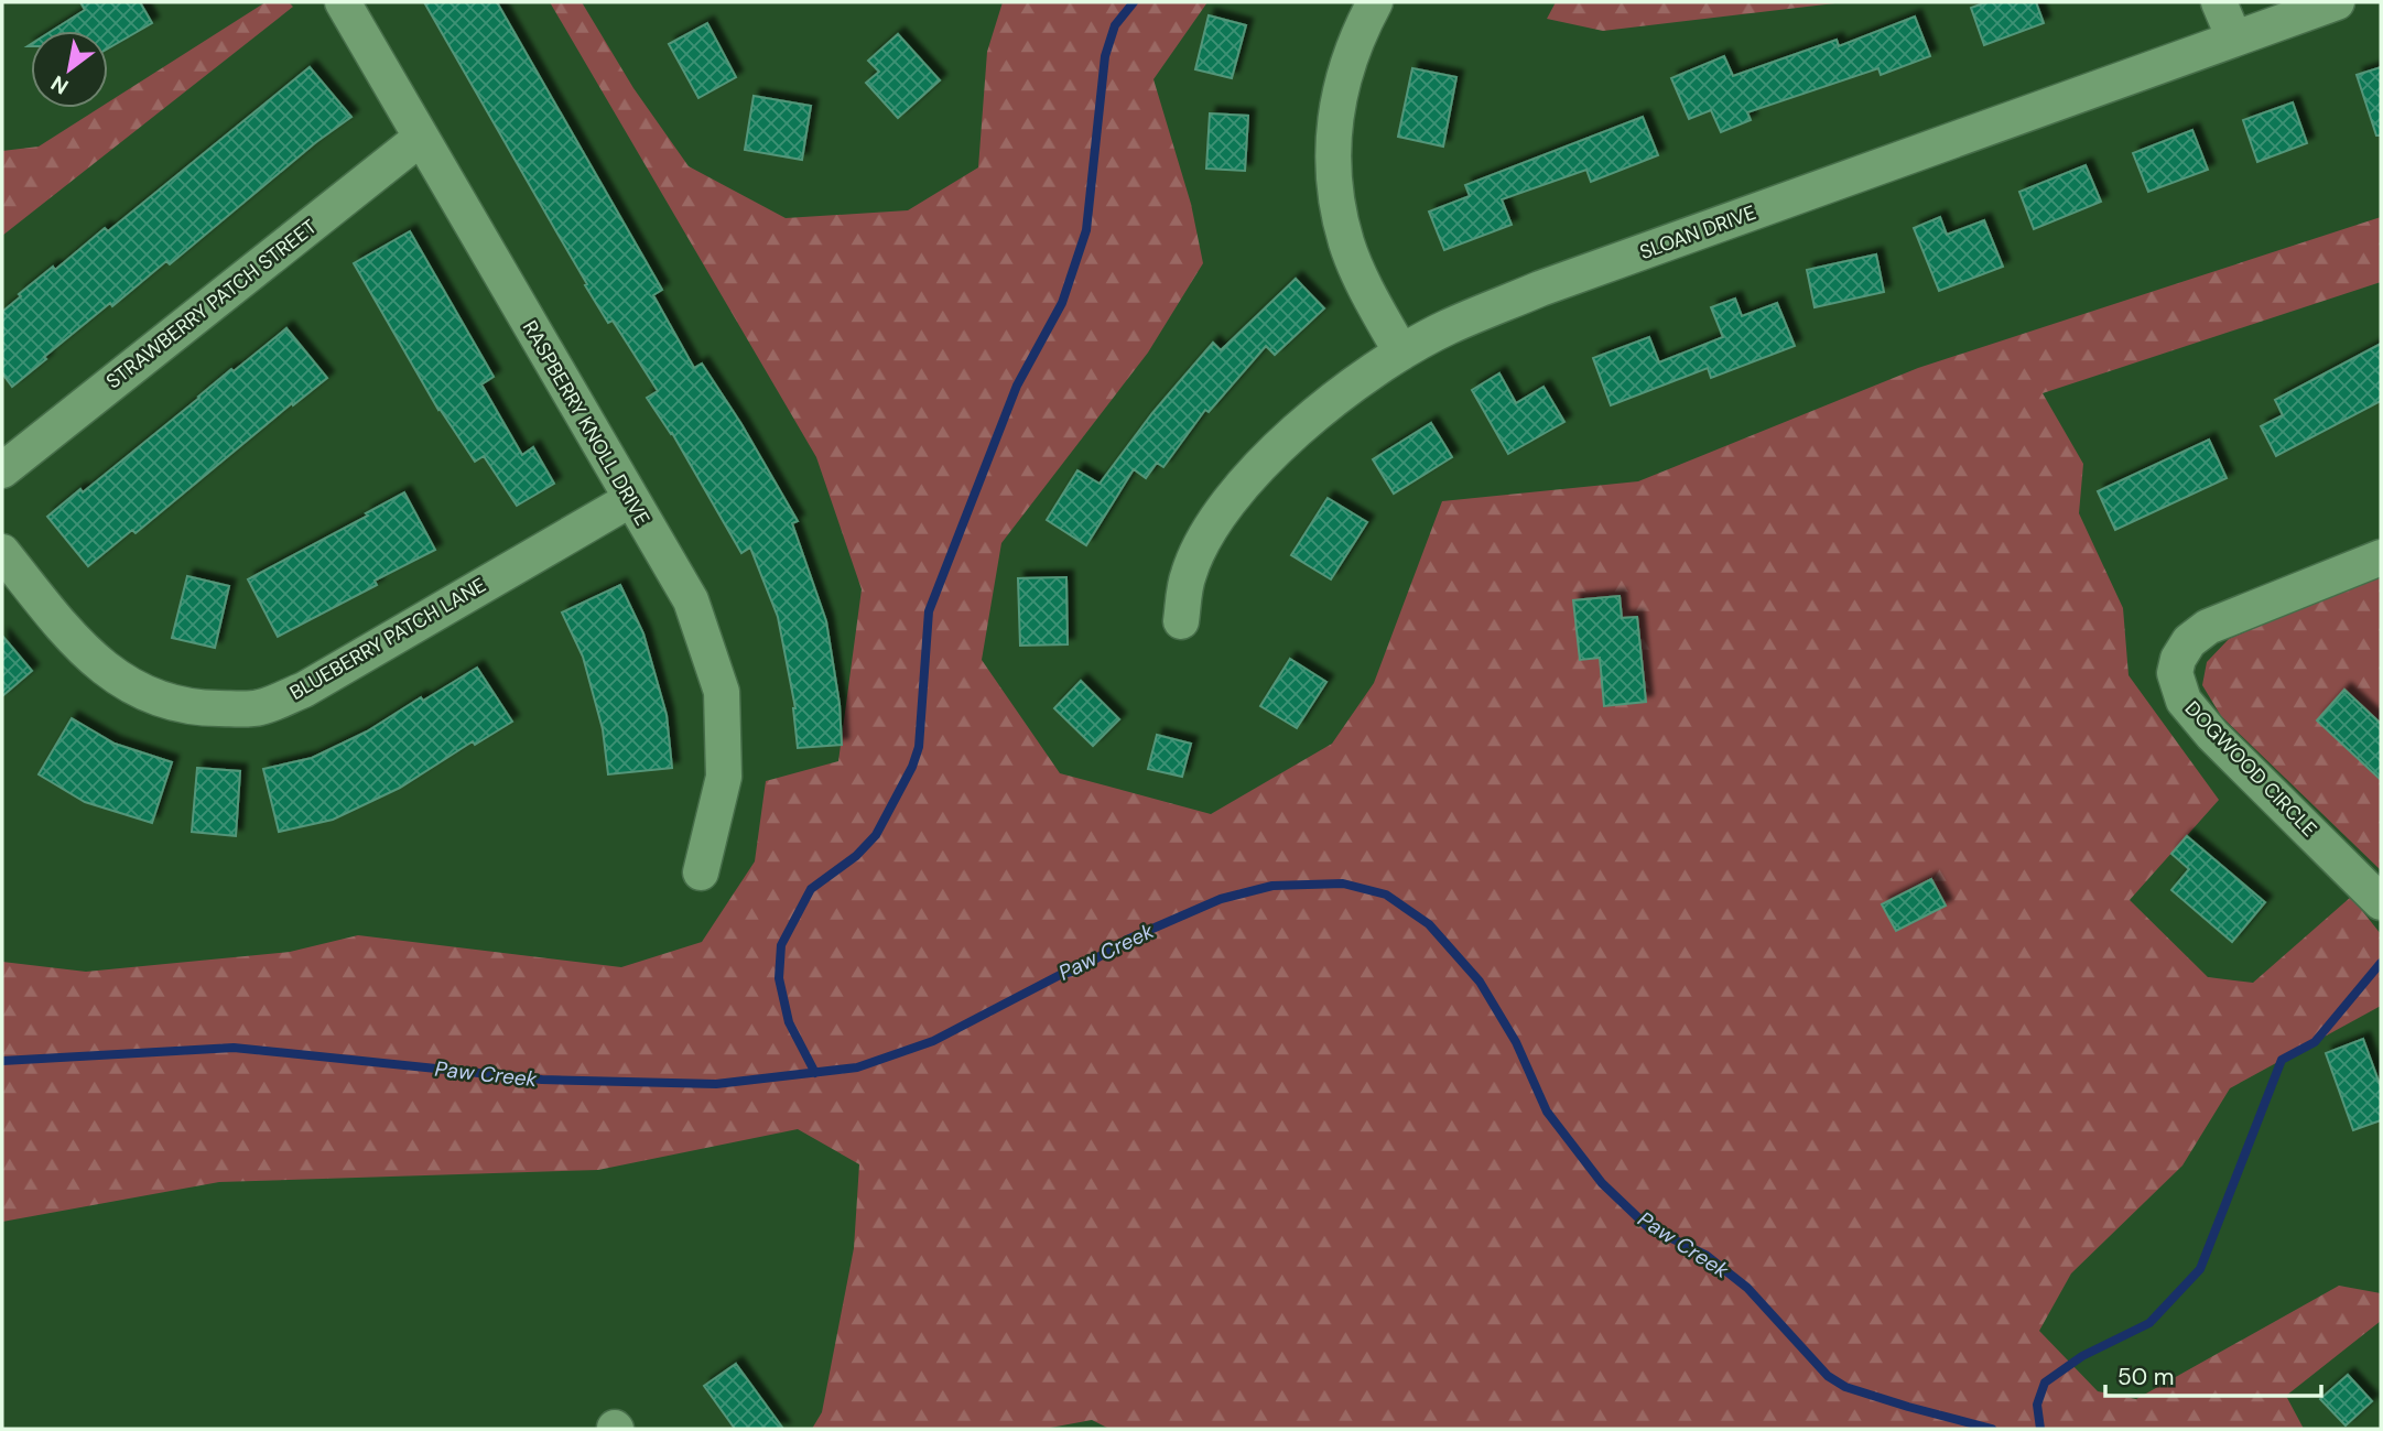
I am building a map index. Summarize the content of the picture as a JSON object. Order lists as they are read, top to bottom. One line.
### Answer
{"streets":{"street":["SLOAN DRIVE","STRAWBERRY PATCH STREET","RASPBERRY KNOLL DRIVE","BLUEBERRY PATCH LANE","DOGWOOD CIRCLE"]},"crossings":[["STRAWBERRY PATCH STREET","RASPBERRY KNOLL DRIVE"],["RASPBERRY KNOLL DRIVE","BLUEBERRY PATCH LANE"]],"water":["Paw Creek"],"scale_bar":"50 m","north":"bottom left"}
